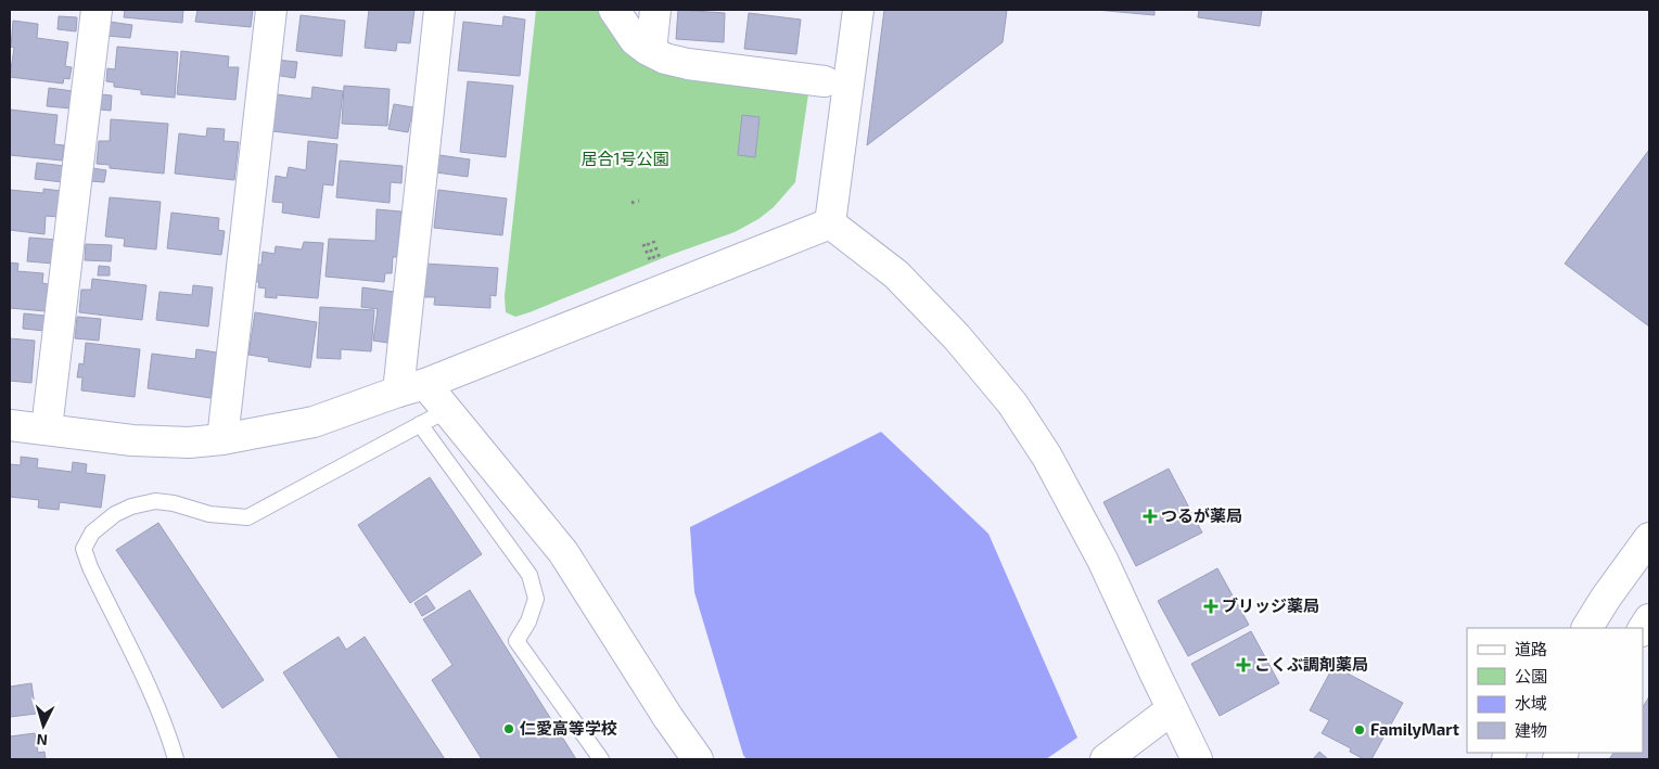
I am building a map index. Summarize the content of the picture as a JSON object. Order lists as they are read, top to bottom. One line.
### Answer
{"parks":["居合1号公園"],"places":{"health":["つるが薬局","ブリッジ薬局","こくぶ調剤薬局"],"other":["仁愛高等学校","FamilyMart"]},"legend":["道路","公園","水域","建物"],"north":"bottom"}
